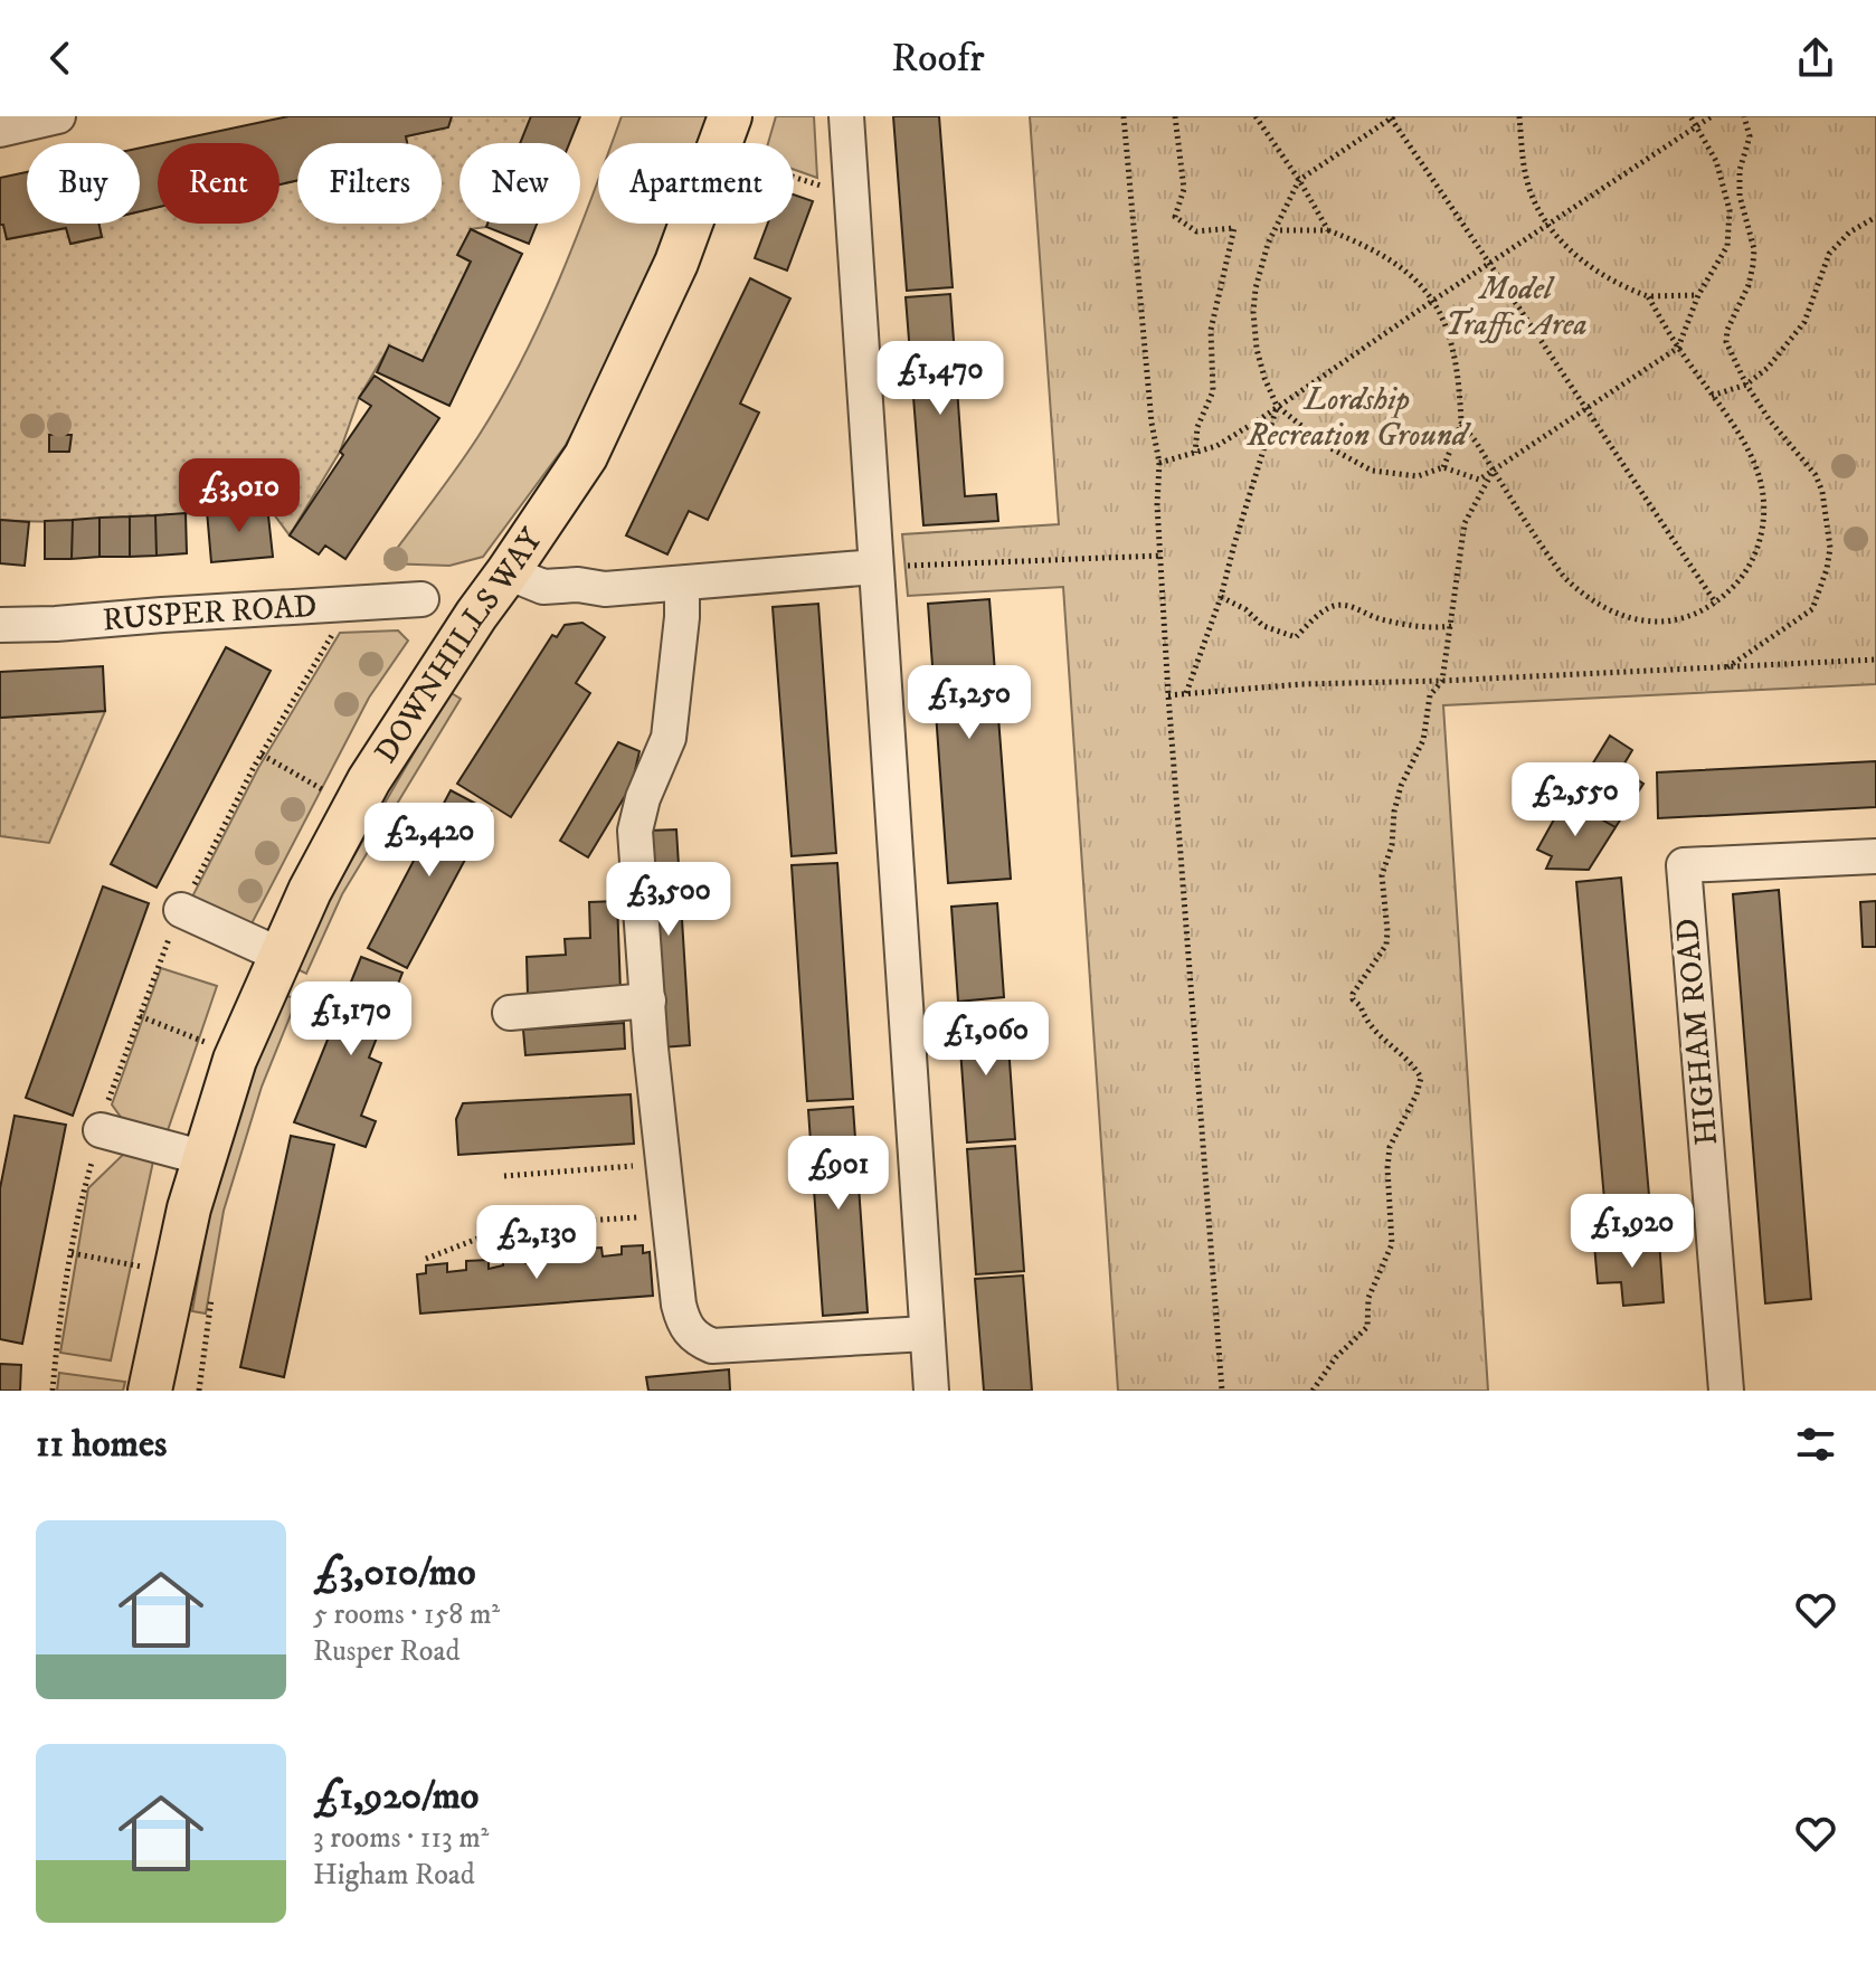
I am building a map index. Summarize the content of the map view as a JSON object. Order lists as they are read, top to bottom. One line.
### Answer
{"streets":{"main road":["DOWNHILLS WAY"],"street":["RUSPER ROAD","HIGHAM ROAD"]},"parks":["Model Traffic Area","Lordship Recreation Ground"],"page":{"header":"Roofr","chip":["Buy","Rent","Filters","New","Apartment"],"price":["£1,470","£3,010","£1,250","£2,550","£2,420","£3,500","£1,170","£1,060","£901","£1,920","£2,130"],"heading":"11 homes","list":[{"name":"£3,010/mo","note":"5 rooms · 158 m² · Rusper Road"},{"name":"£1,920/mo","note":"3 rooms · 113 m² · Higham Road"}]}}
